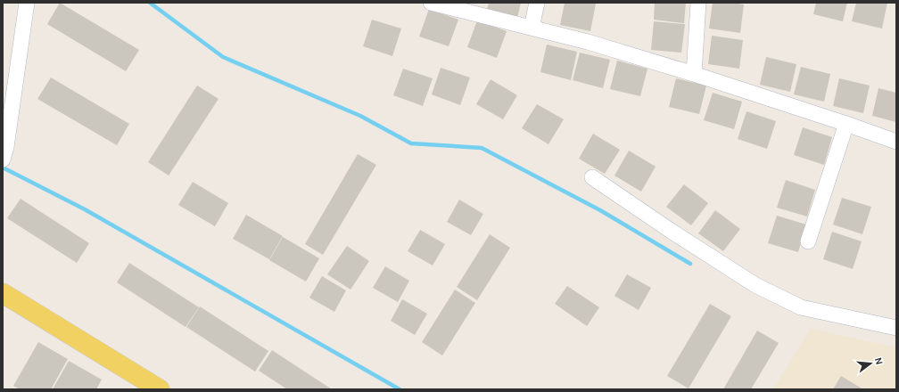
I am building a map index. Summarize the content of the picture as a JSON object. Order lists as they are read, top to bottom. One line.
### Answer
{"north":"right"}
